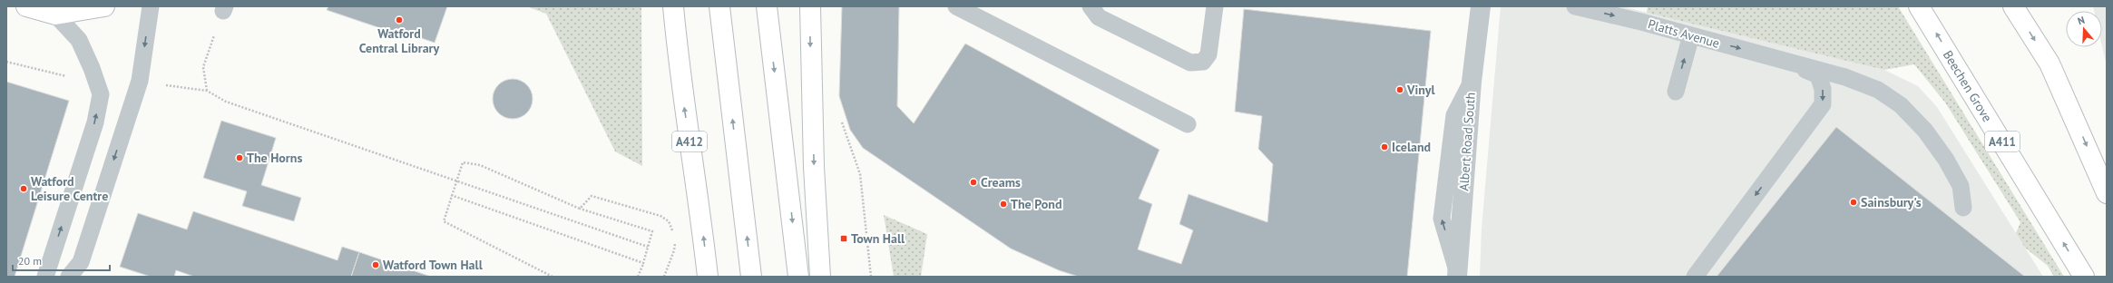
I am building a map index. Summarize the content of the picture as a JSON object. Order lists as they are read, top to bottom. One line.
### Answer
{"streets":{"main road":["Beechen Grove","A412","A411"],"street":["Albert Road South"],"lane":["Platts Avenue"]},"one_way":["Platts Avenue"],"places":{"other":["Watford Central Library","Vinyl","Iceland","The Horns","Creams","Watford Leisure Centre","Sainsbury's","The Pond","Watford Town Hall"],"transit":["Town Hall"]},"scale_bar":"20 m","north":"top"}
